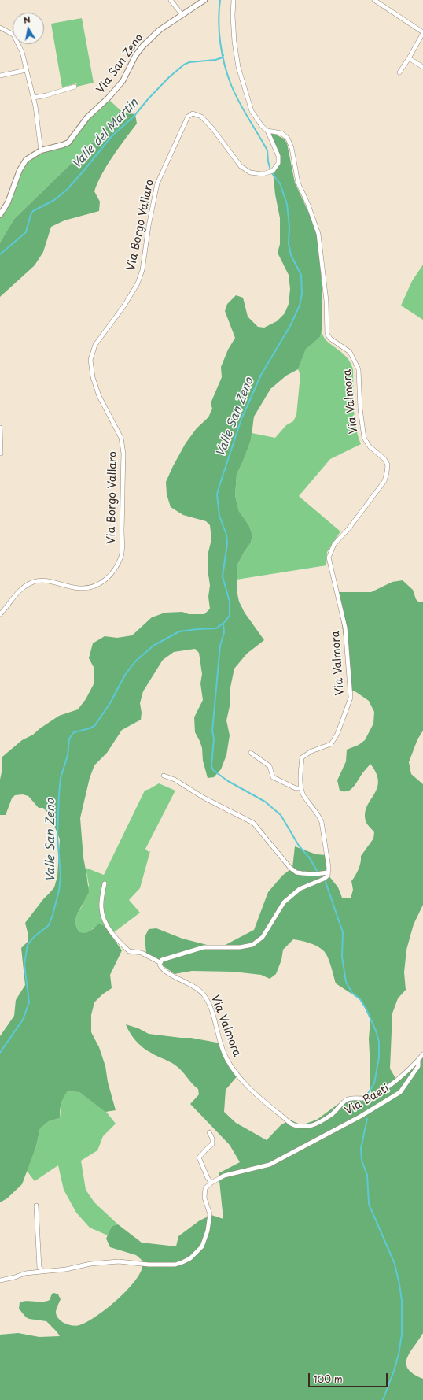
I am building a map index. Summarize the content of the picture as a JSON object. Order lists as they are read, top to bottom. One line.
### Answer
{"streets":{"street":["Via San Zeno","Via Borgo Vallaro","Via Valmora","Via Baeti"]},"crossings":[["Via Borgo Vallaro","Via Valmora"],["Via Valmora","Via Baeti"]],"water":["Valle del Martin","Valle San Zeno"],"scale_bar":"100 m","north":"top"}
